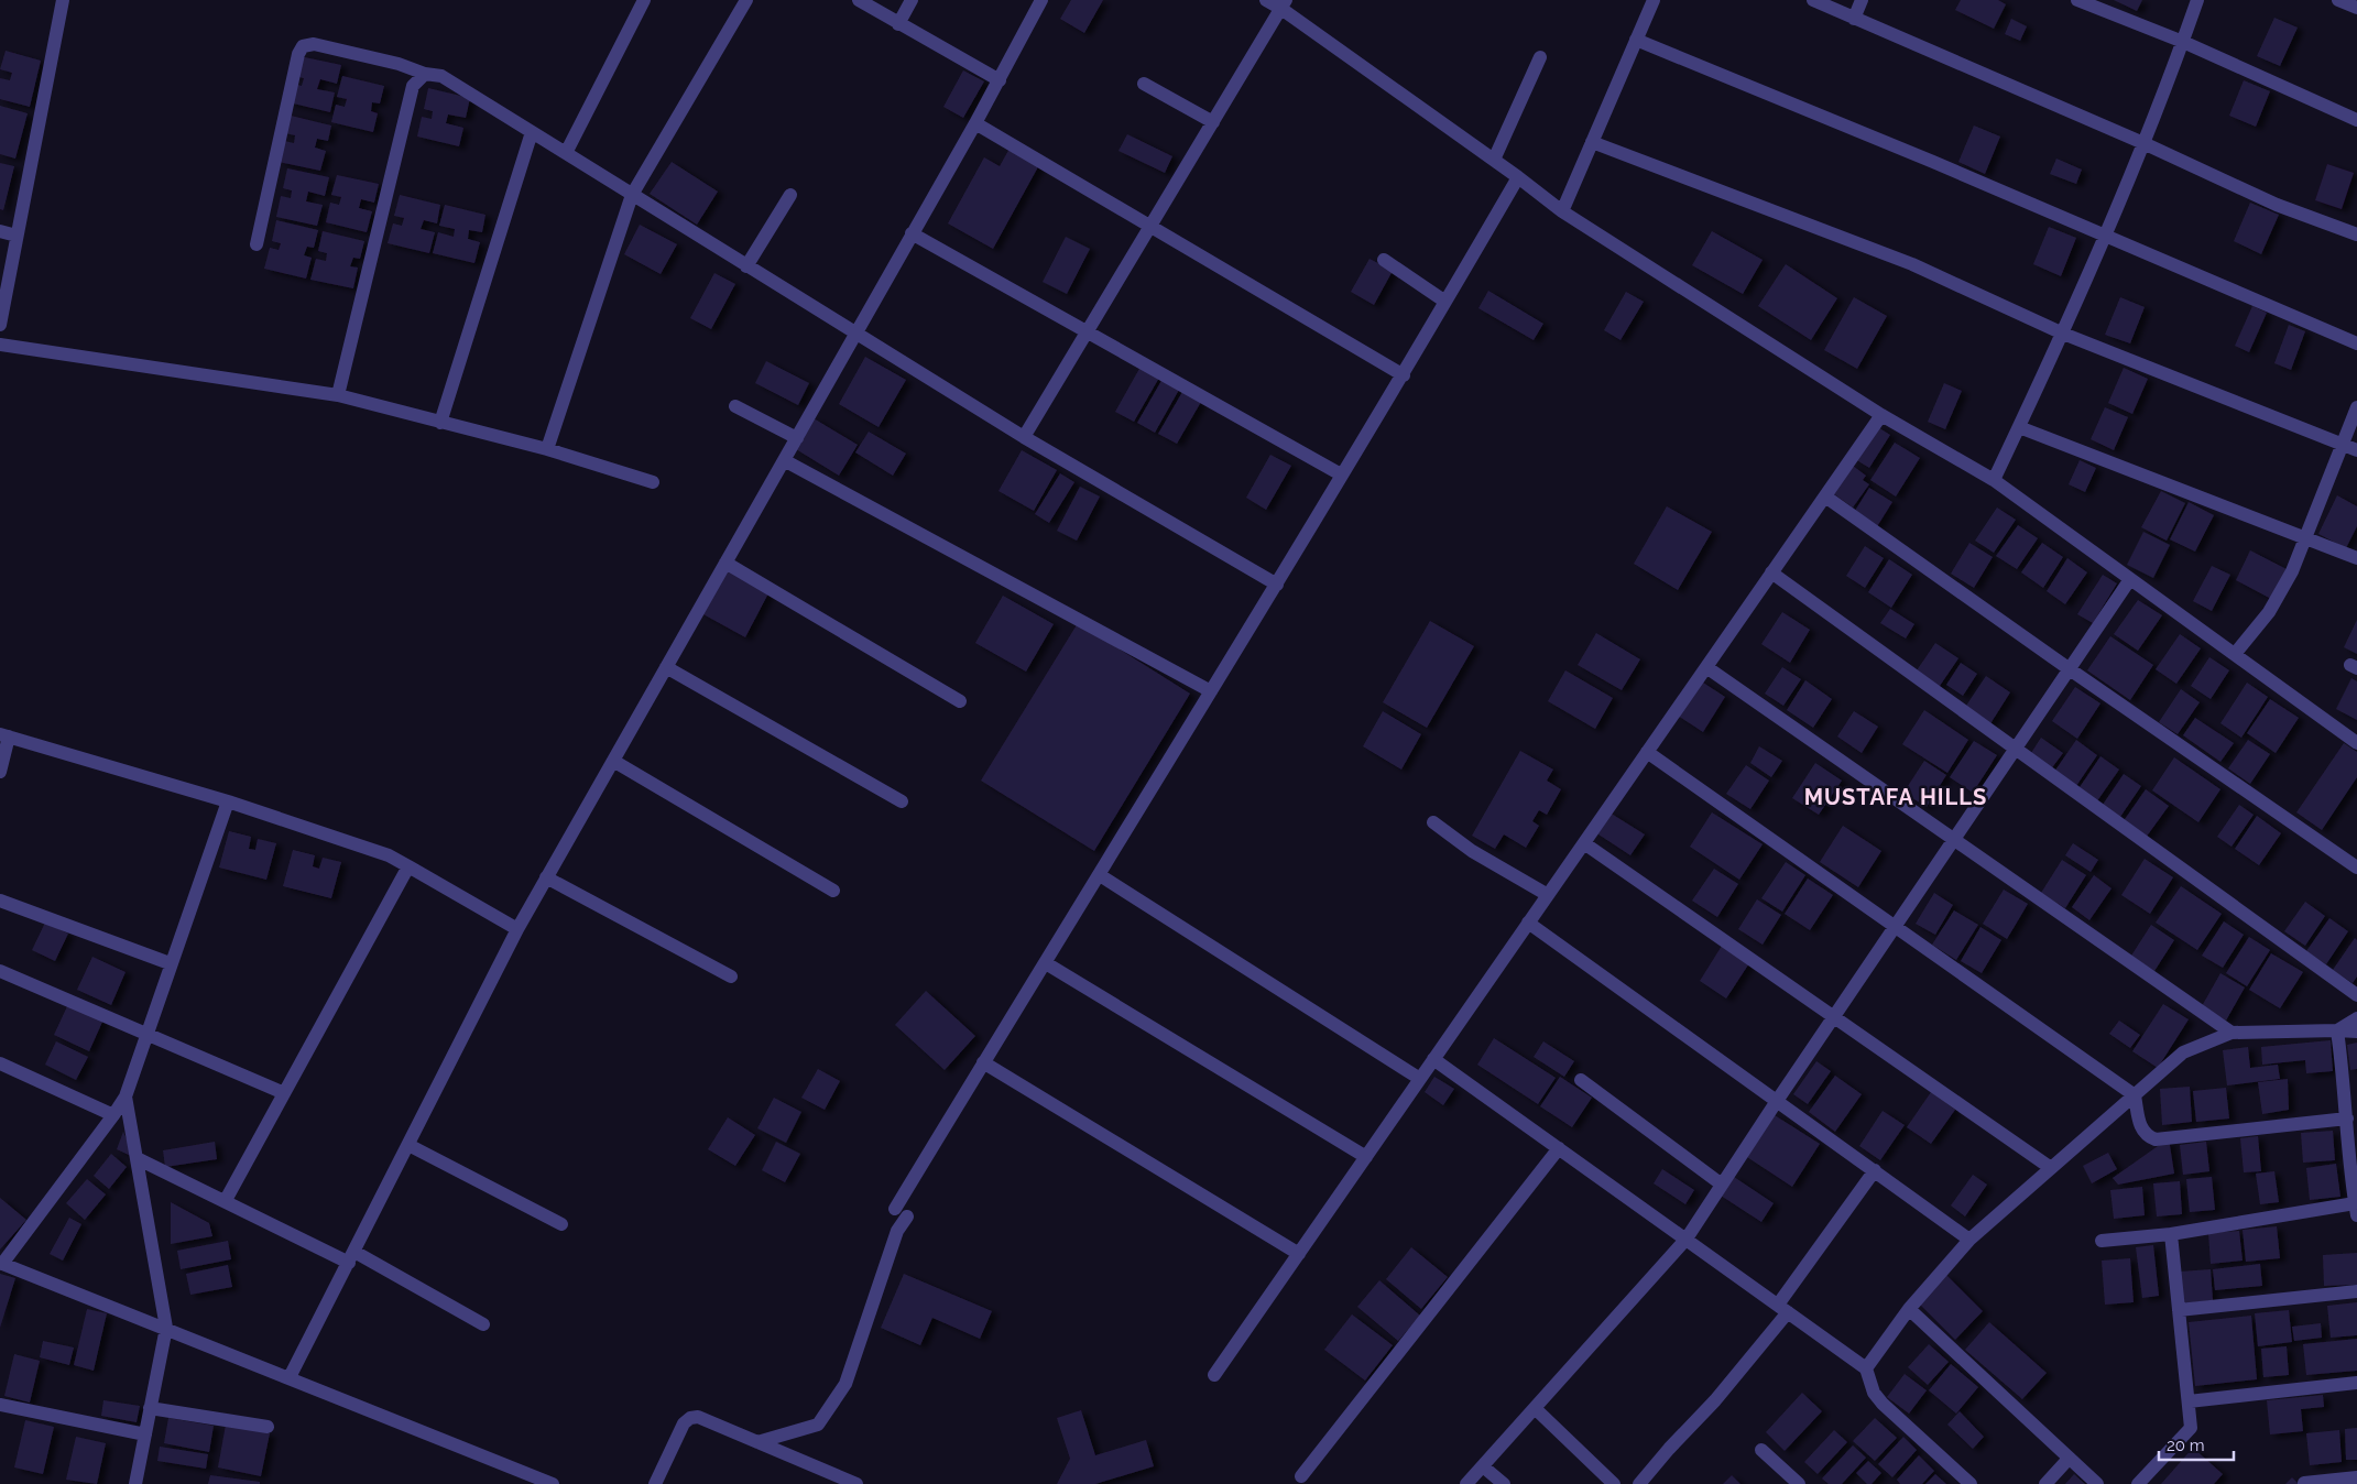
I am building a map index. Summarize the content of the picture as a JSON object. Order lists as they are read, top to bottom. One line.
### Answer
{"districts":["MUSTAFA HILLS"],"scale_bar":"20 m"}
